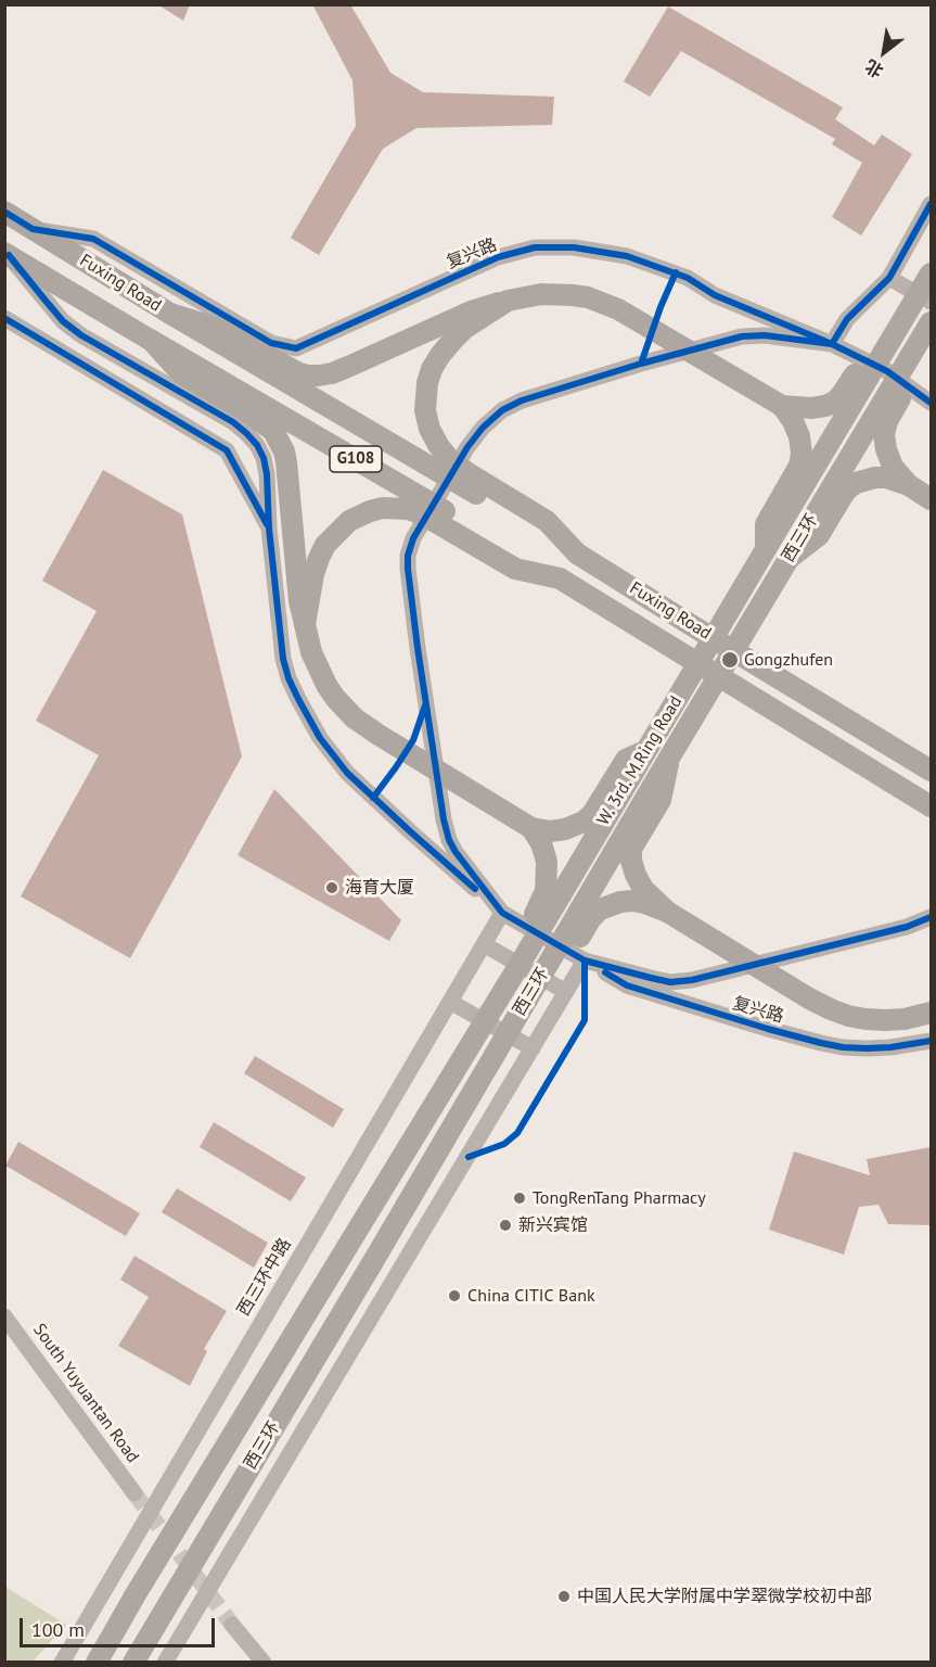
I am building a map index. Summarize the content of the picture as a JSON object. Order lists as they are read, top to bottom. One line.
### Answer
{"streets":{"highway":["Fuxing Road","G108","西三环","W. 3rd. M.Ring Road"],"street":["复兴路","西三环中路","South Yuyuantan Road"]},"crossings":[["复兴路","Fuxing Road"],["复兴路","西三环中路"],["Fuxing Road","G108"],["西三环","W. 3rd. M.Ring Road"]],"places":["Gongzhufen","海育大厦","TongRenTang Pharmacy","新兴宾馆","China CITIC Bank","中国人民大学附属中学翠微学校初中部"],"scale_bar":"100 m","north":"bottom left"}
